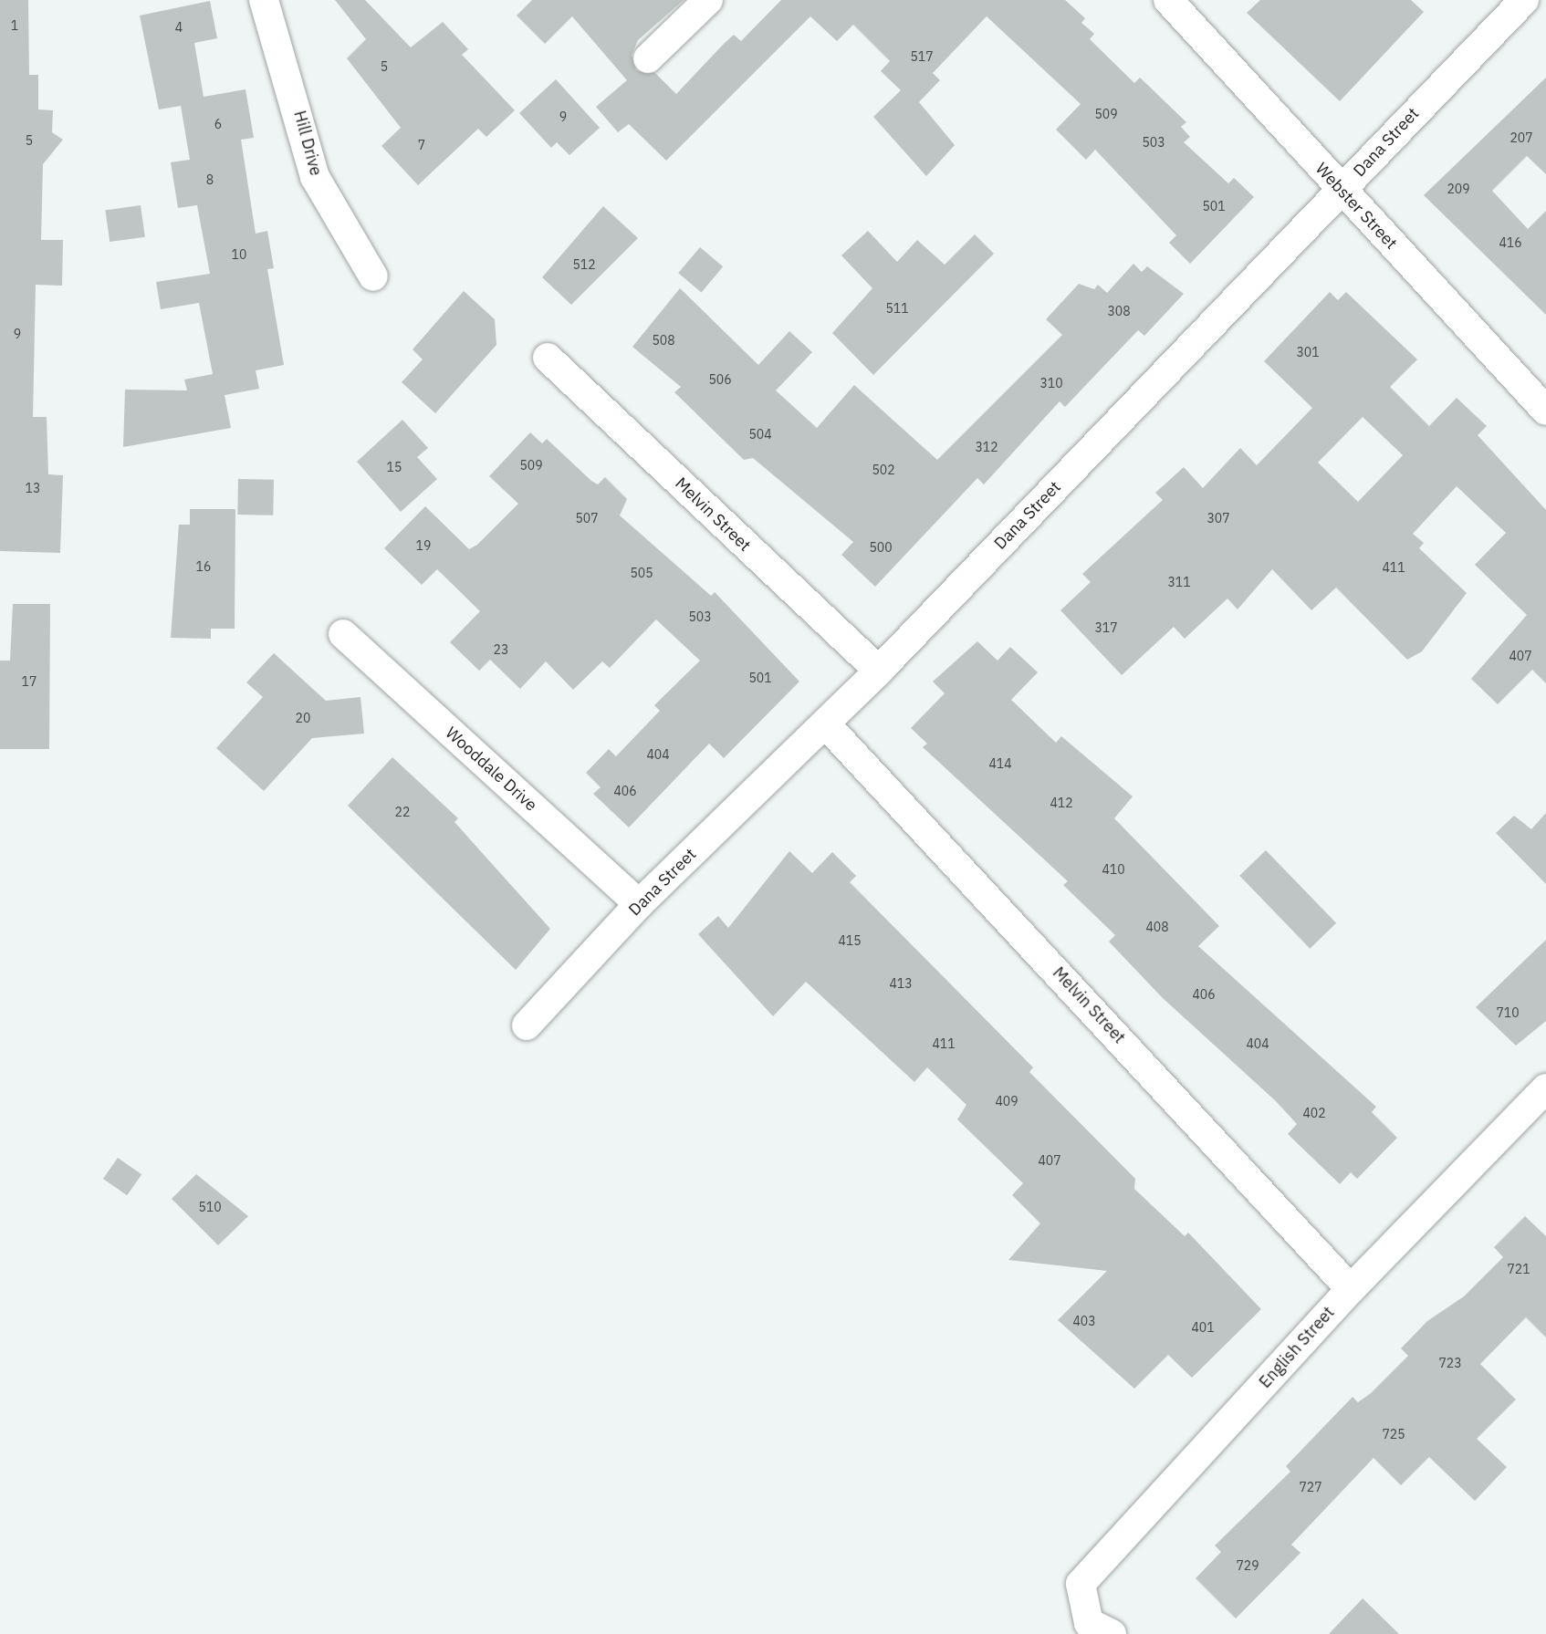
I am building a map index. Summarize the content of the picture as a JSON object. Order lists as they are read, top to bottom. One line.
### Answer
{"streets":{"street":["Dana Street","Hill Drive","Webster Street","Melvin Street","Wooddale Drive","English Street"]},"crossings":[["Dana Street","Webster Street"],["Dana Street","Melvin Street"],["Dana Street","Wooddale Drive"],["Melvin Street","English Street"]],"house_numbers":["1","4","517","5","509","9","6","207","5","503","7","8","209","501","416","10","512","511","308","9","508","301","506","310","504","312","509","15","502","13","507","307","19","500","16","411","505","311","503","317","23","407","501","17","20","404","414","406","412","22","410","408","415","413","406","710","411","404","409","402","407","510","721","403","401","723","725","727","729"]}
